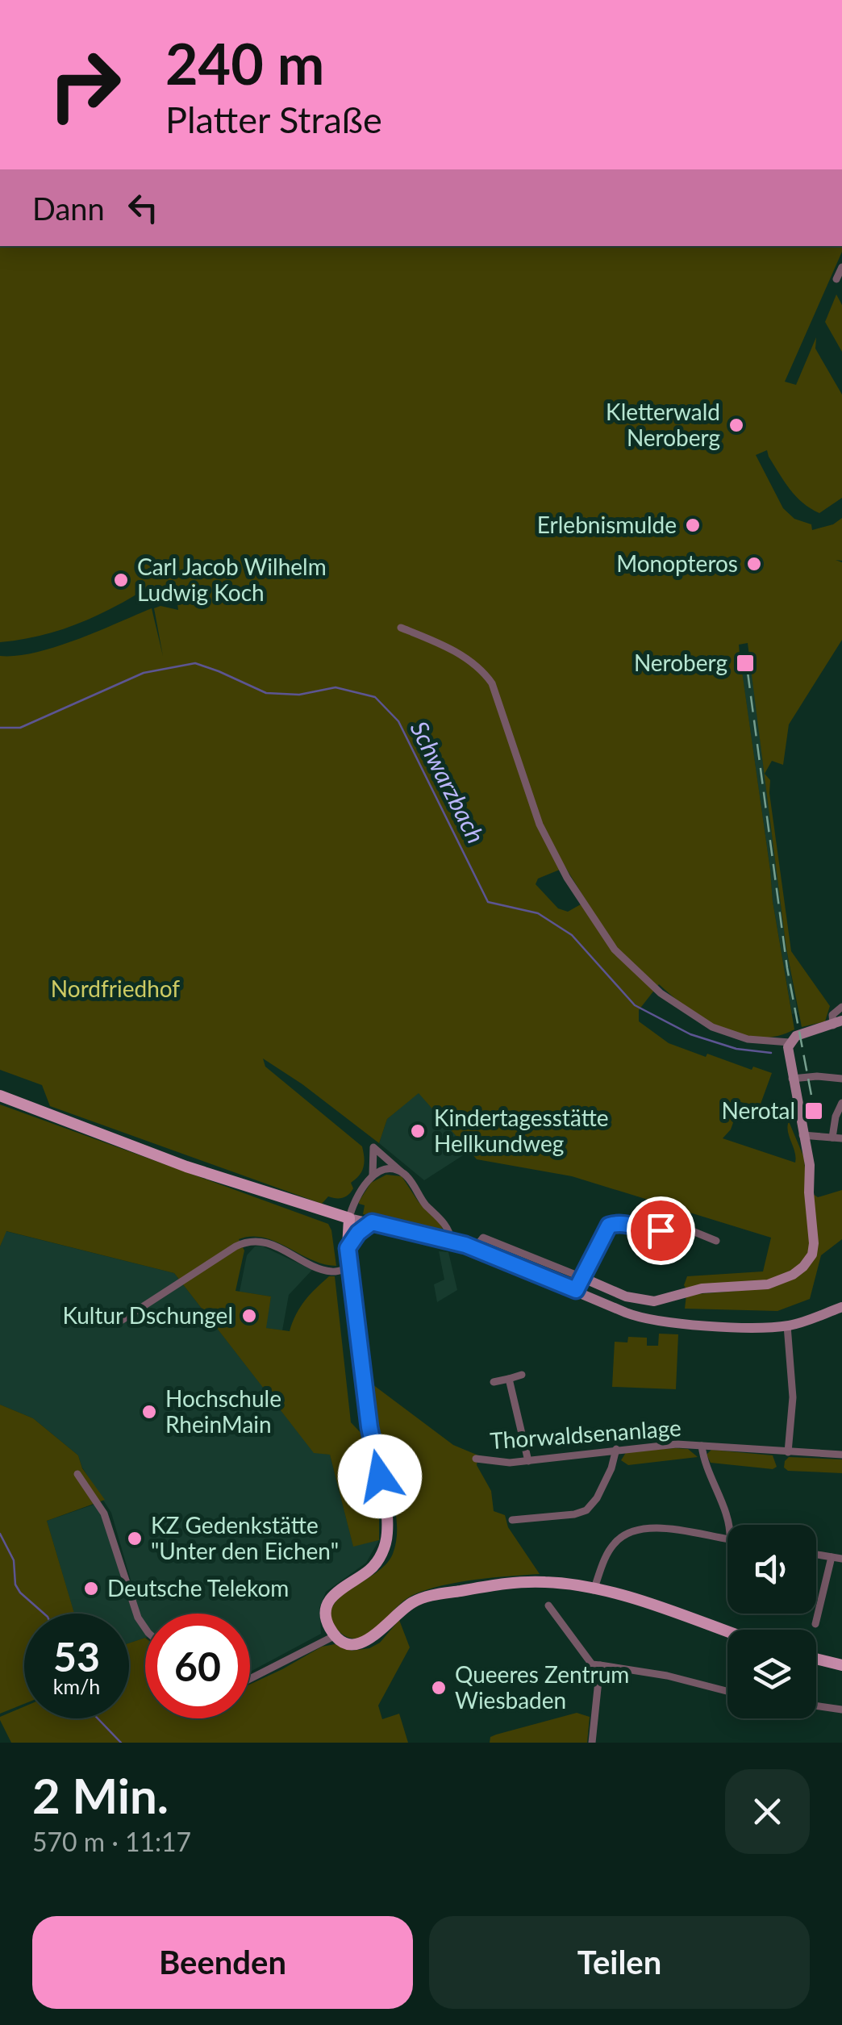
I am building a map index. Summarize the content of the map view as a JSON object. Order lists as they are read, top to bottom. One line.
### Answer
{"streets":{"street":["Thorwaldsenanlage"]},"water":["Schwarzbach"],"parks":["Nordfriedhof"],"places":{"other":["Kletterwald Neroberg","Erlebnismulde","Monopteros","Carl Jacob Wilhelm Ludwig Koch","Kindertagesstätte Hellkundweg","Kultur Dschungel","Hochschule RheinMain","KZ Gedenkstätte \"Unter den Eichen\"","Deutsche Telekom","Queeres Zentrum Wiesbaden"],"transit":["Neroberg","Nerotal"]},"page":{"turn":["240 m","Platter Straße"],"then":"Dann","speed":"53 km/h","limit":"60","heading":["2 Min.","570 m · 11:17"],"buttons":["Beenden","Teilen"]}}
